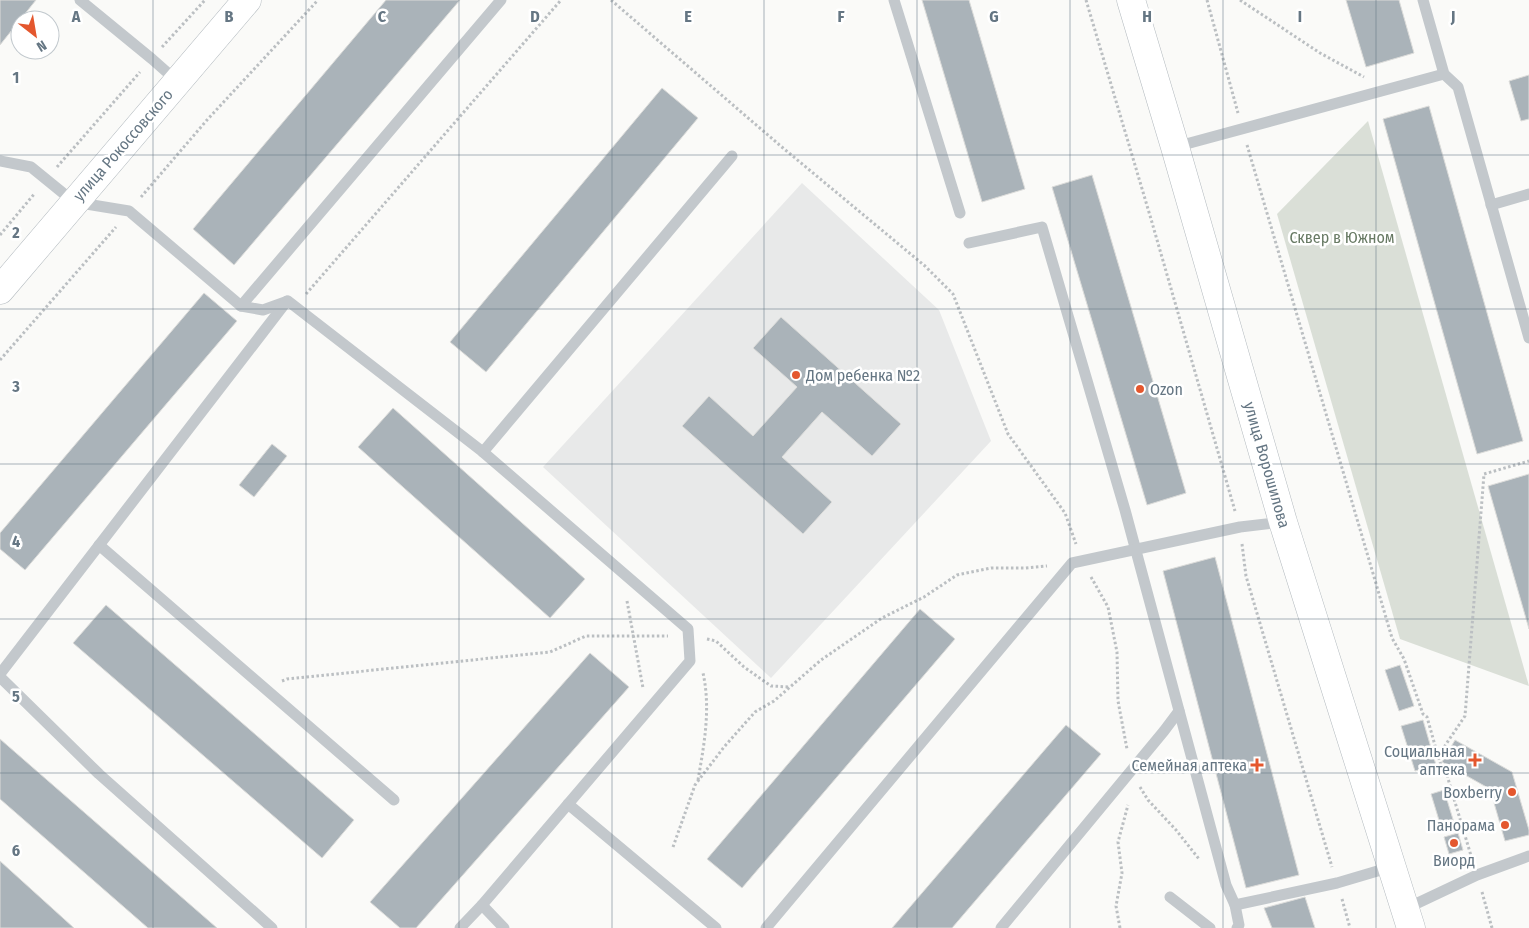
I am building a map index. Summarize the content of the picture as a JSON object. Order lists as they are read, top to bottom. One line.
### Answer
{"streets":{"main road":["улица Рокоссовского","улица Ворошилова"]},"parks":["Сквер в Южном"],"places":{"other":["Дом ребенка №2","Ozon","Boxberry","Панорама","Виорд"],"health":["Социальная аптека","Семейная аптека"]},"north":"bottom right","grid":{"columns":["A","B","C","D","E","F","G","H","I","J"],"rows":["1","2","3","4","5","6"]}}
